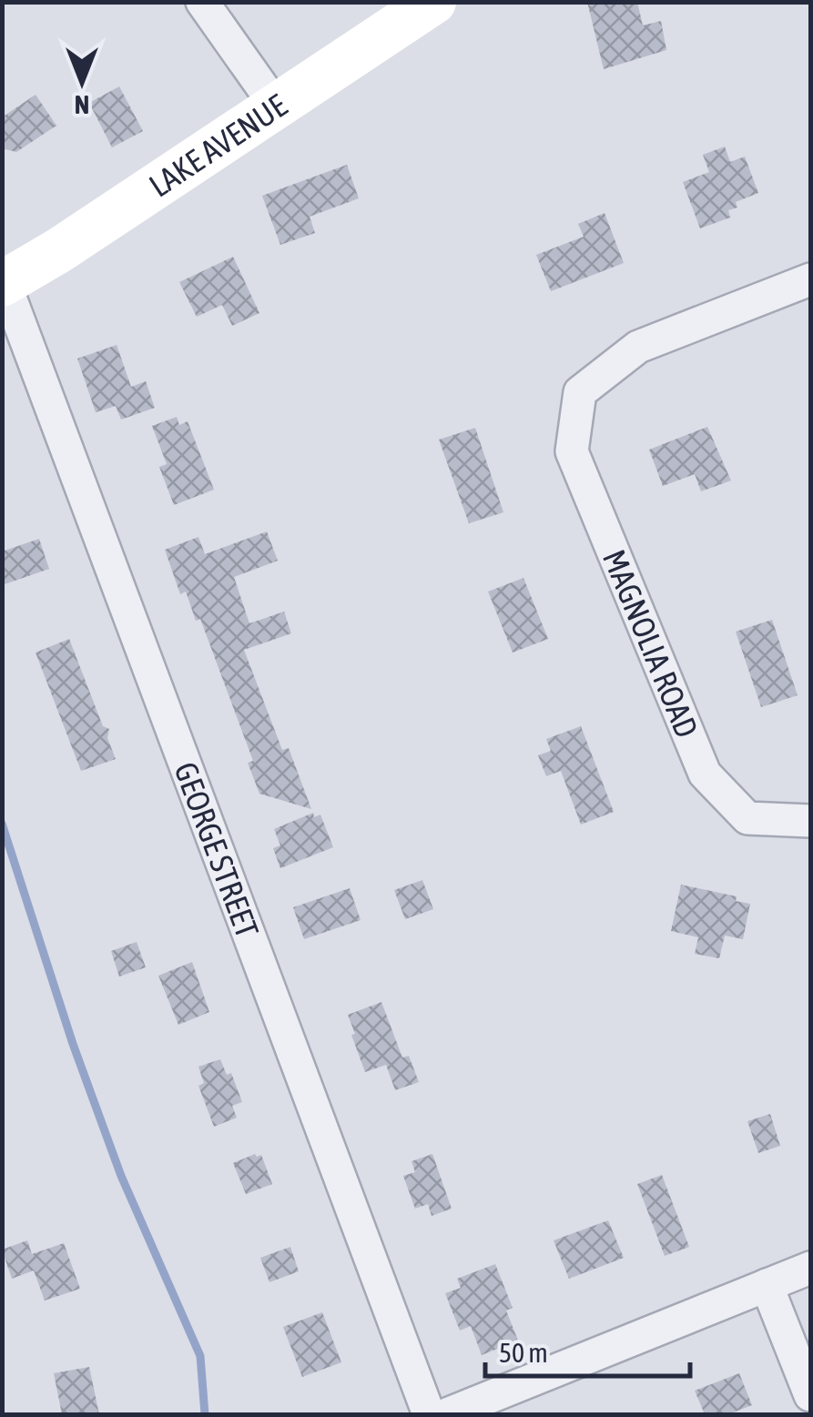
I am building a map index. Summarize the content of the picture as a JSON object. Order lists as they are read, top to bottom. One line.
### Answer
{"streets":{"street":["LAKE AVENUE","MAGNOLIA ROAD","GEORGE STREET"]},"crossings":[["LAKE AVENUE","GEORGE STREET"]],"scale_bar":"50 m","north":"bottom"}
